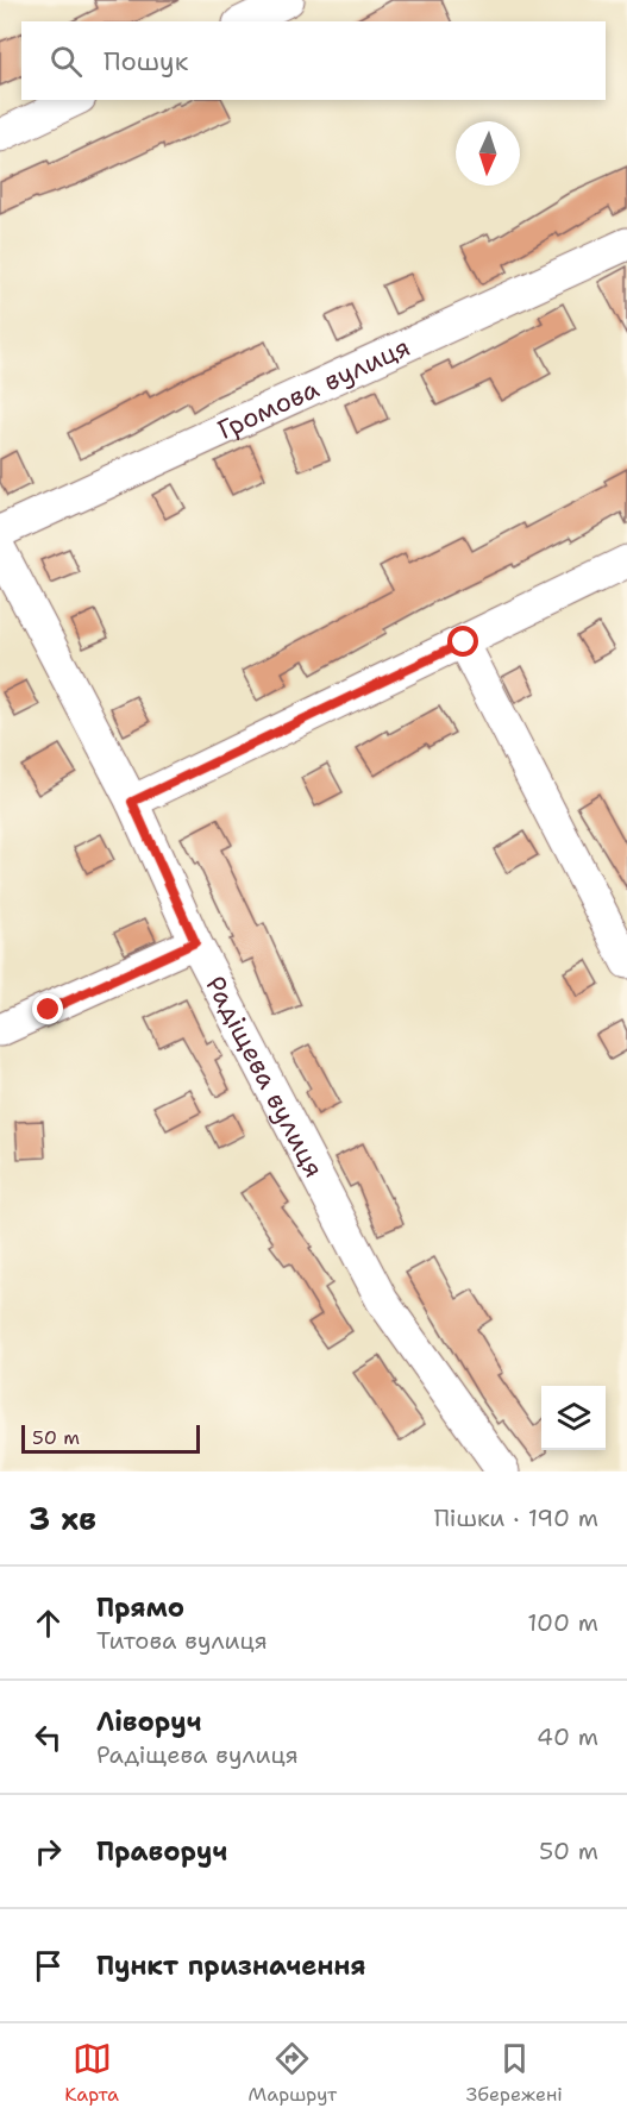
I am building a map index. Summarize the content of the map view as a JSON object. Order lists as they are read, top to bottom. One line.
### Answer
{"streets":{"street":["Громова вулиця","Радіщева вулиця"]},"scale_bar":"50 m","north":"bottom","page":{"search":"Пошук","scale":"50 m","heading":["3 хв","Пішки · 190 m"],"list":[["Прямо","Титова вулиця","100 m"],["Ліворуч","Радіщева вулиця","40 m"],["Праворуч","50 m"],"Пункт призначення"],"nav":["Карта","Маршрут","Збережені"]}}
